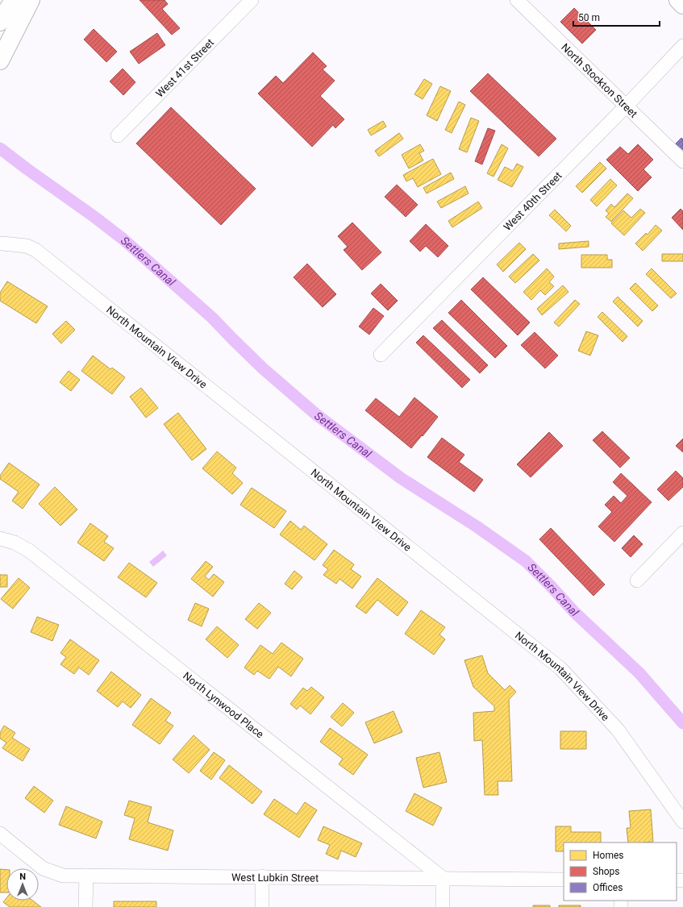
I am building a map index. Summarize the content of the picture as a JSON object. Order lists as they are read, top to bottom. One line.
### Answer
{"streets":{"street":["West 41st Street","North Stockton Street","West 40th Street","North Mountain View Drive","North Lynwood Place","West Lubkin Street"]},"crossings":[["North Stockton Street","West 40th Street"],["North Lynwood Place","West Lubkin Street"]],"water":["Settlers Canal"],"legend":["Homes","Shops","Offices"],"scale_bar":"50 m","north":"top"}
